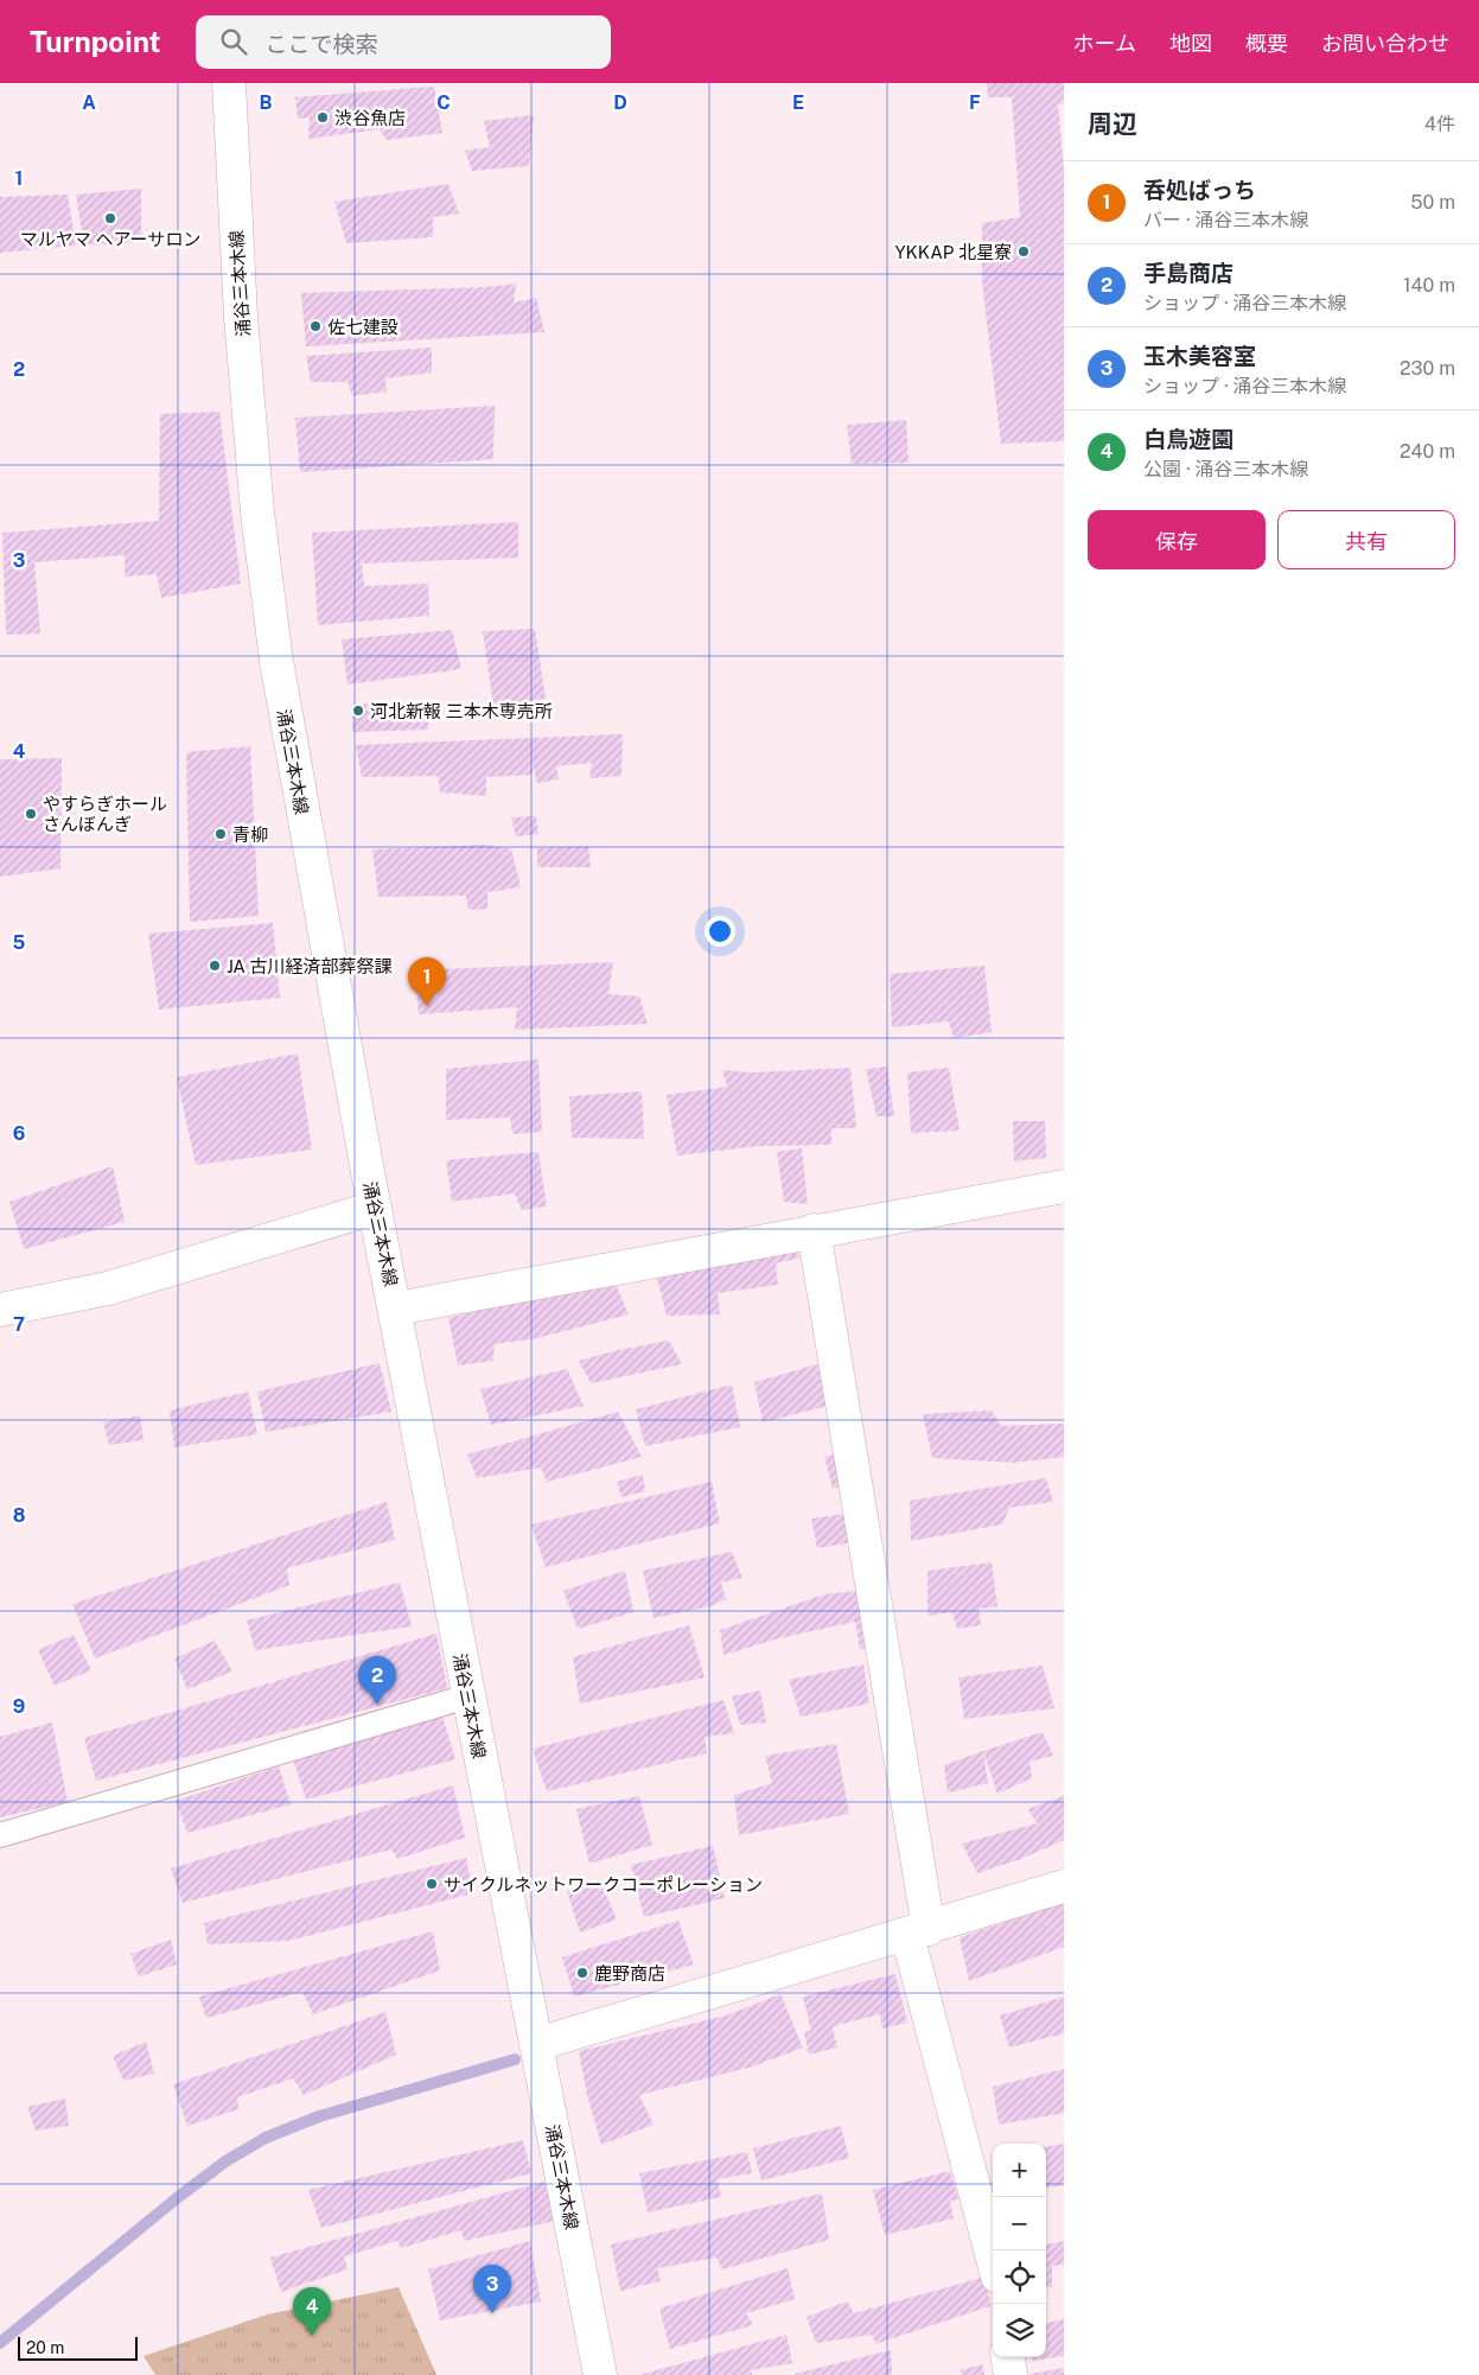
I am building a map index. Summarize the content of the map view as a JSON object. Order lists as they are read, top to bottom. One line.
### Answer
{"streets":{"street":["涌谷三本木線"]},"places":["渋谷魚店","マルヤマ ヘアーサロン","YKKAP 北星寮","佐七建設","河北新報 三本木専売所","やすらぎホール さんぼんぎ","青柳","JA 古川経済部葬祭課","サイクルネットワークコーポレーション","鹿野商店"],"scale_bar":"20 m","page":{"header":"Turnpoint","search":"ここで検索","nav":["ホーム","地図","概要","お問い合わせ"],"heading":["周辺","4件"],"list":[{"mark":"1","name":"呑処ばっち","note":"バー · 涌谷三本木線","value":"50 m"},{"mark":"2","name":"手島商店","note":"ショップ · 涌谷三本木線","value":"140 m"},{"mark":"3","name":"玉木美容室","note":"ショップ · 涌谷三本木線","value":"230 m"},{"mark":"4","name":"白鳥遊園","note":"公園 · 涌谷三本木線","value":"240 m"}],"buttons":["保存","共有"],"pins":["1","2","3","4"],"map_buttons":["+","−"],"scale":"20 m"},"grid":{"columns":["A","B","C","D","E","F"],"rows":["1","2","3","4","5","6","7","8","9"]}}
